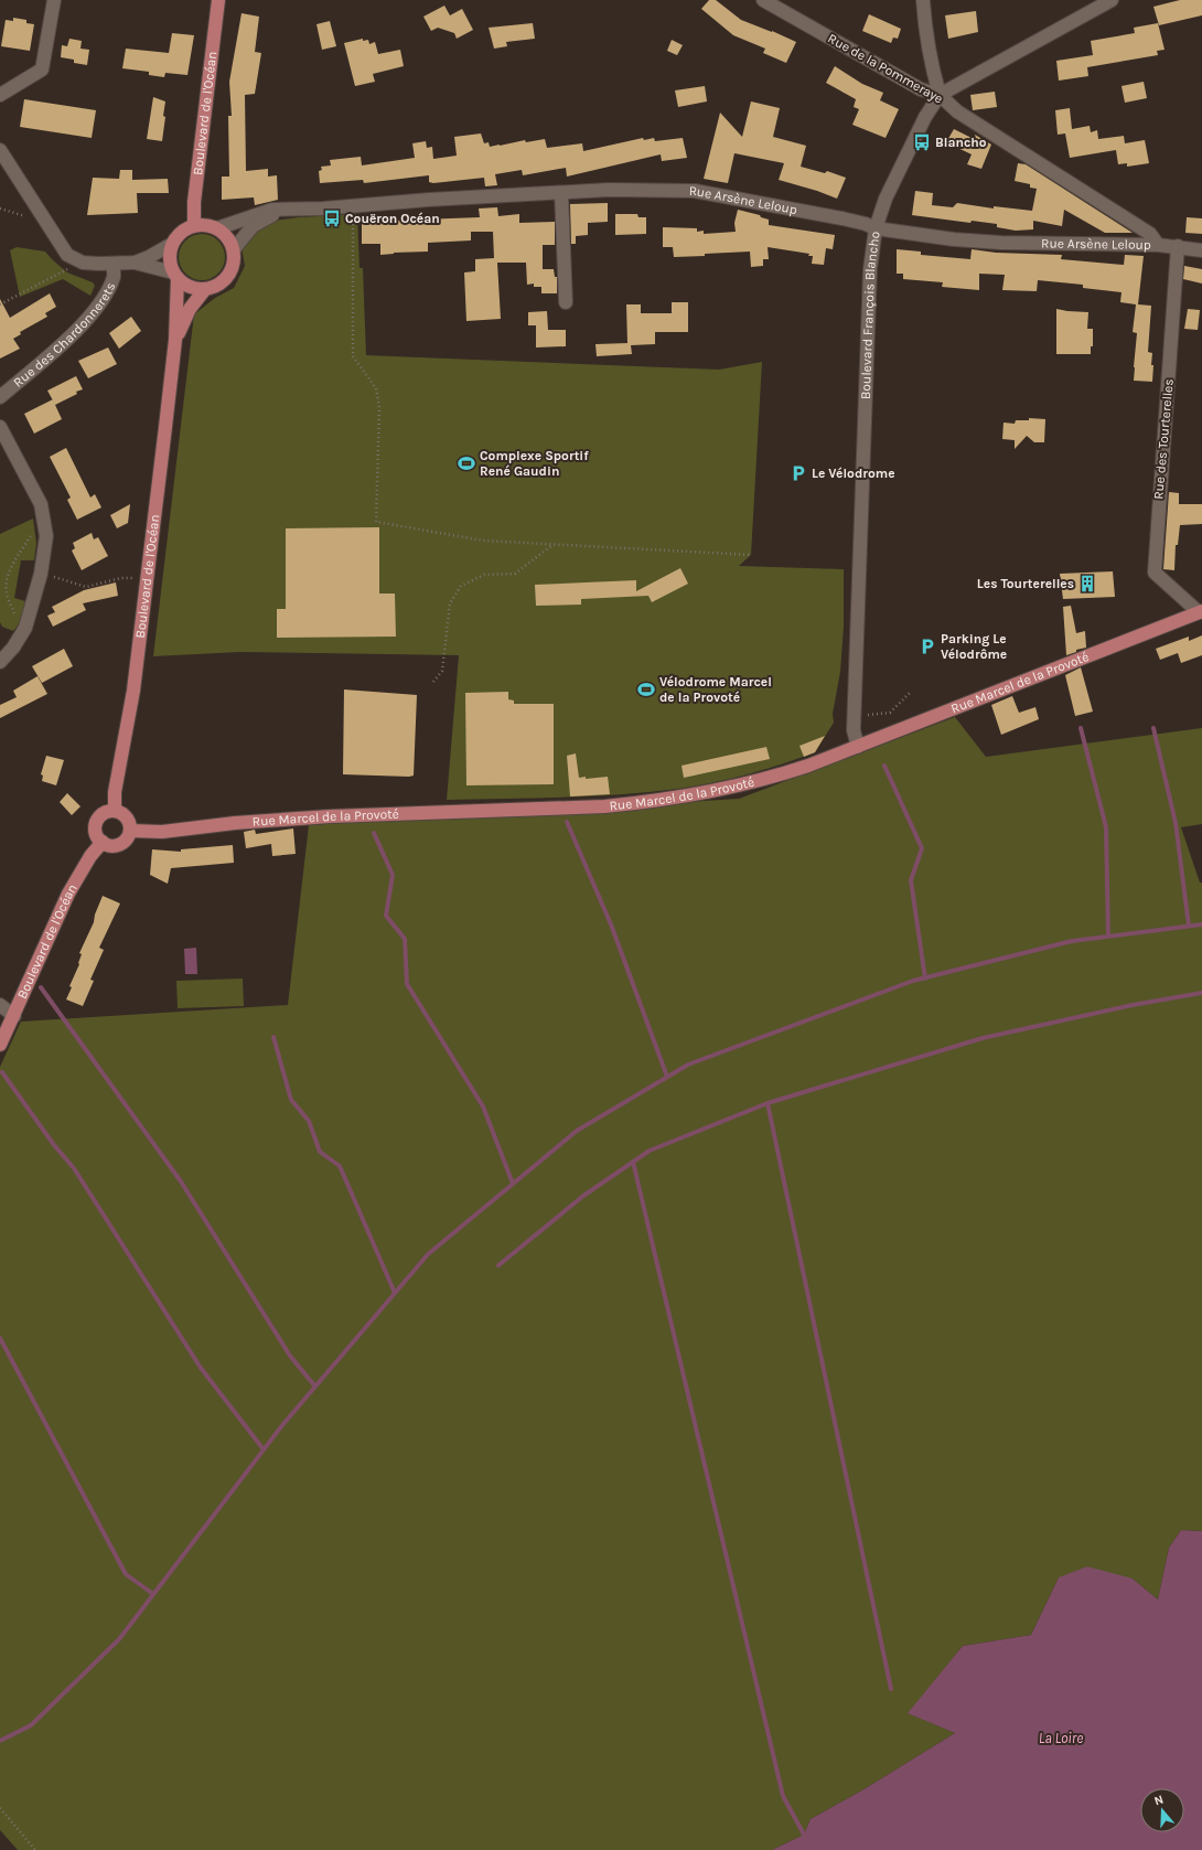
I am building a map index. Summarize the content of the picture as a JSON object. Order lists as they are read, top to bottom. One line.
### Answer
{"streets":{"main road":["Boulevard de l'Océan","Rue Marcel de la Provoté"],"street":["Rue de la Pommeraye","Rue Arsène Leloup","Boulevard François Blancho","Rue des Chardonnerets","Rue des Tourterelles"]},"crossings":[["Rue de la Pommeraye","Rue Arsène Leloup"],["Rue de la Pommeraye","Boulevard François Blancho"],["Boulevard de l'Océan","Rue Arsène Leloup"],["Boulevard de l'Océan","Rue Marcel de la Provoté"],["Rue Arsène Leloup","Boulevard François Blancho"],["Rue Arsène Leloup","Rue des Tourterelles"],["Boulevard François Blancho","Rue Marcel de la Provoté"],["Rue des Tourterelles","Rue Marcel de la Provoté"]],"water":["La Loire"],"places":{"bus stop":["Blancho","Couëron Océan"],"sports":["Complexe Sportif René Gaudin","Vélodrome Marcel de la Provoté"],"parking":["Le Vélodrome","Parking Le Vélodrôme"],"building":["Les Tourterelles"]},"north":"top"}
